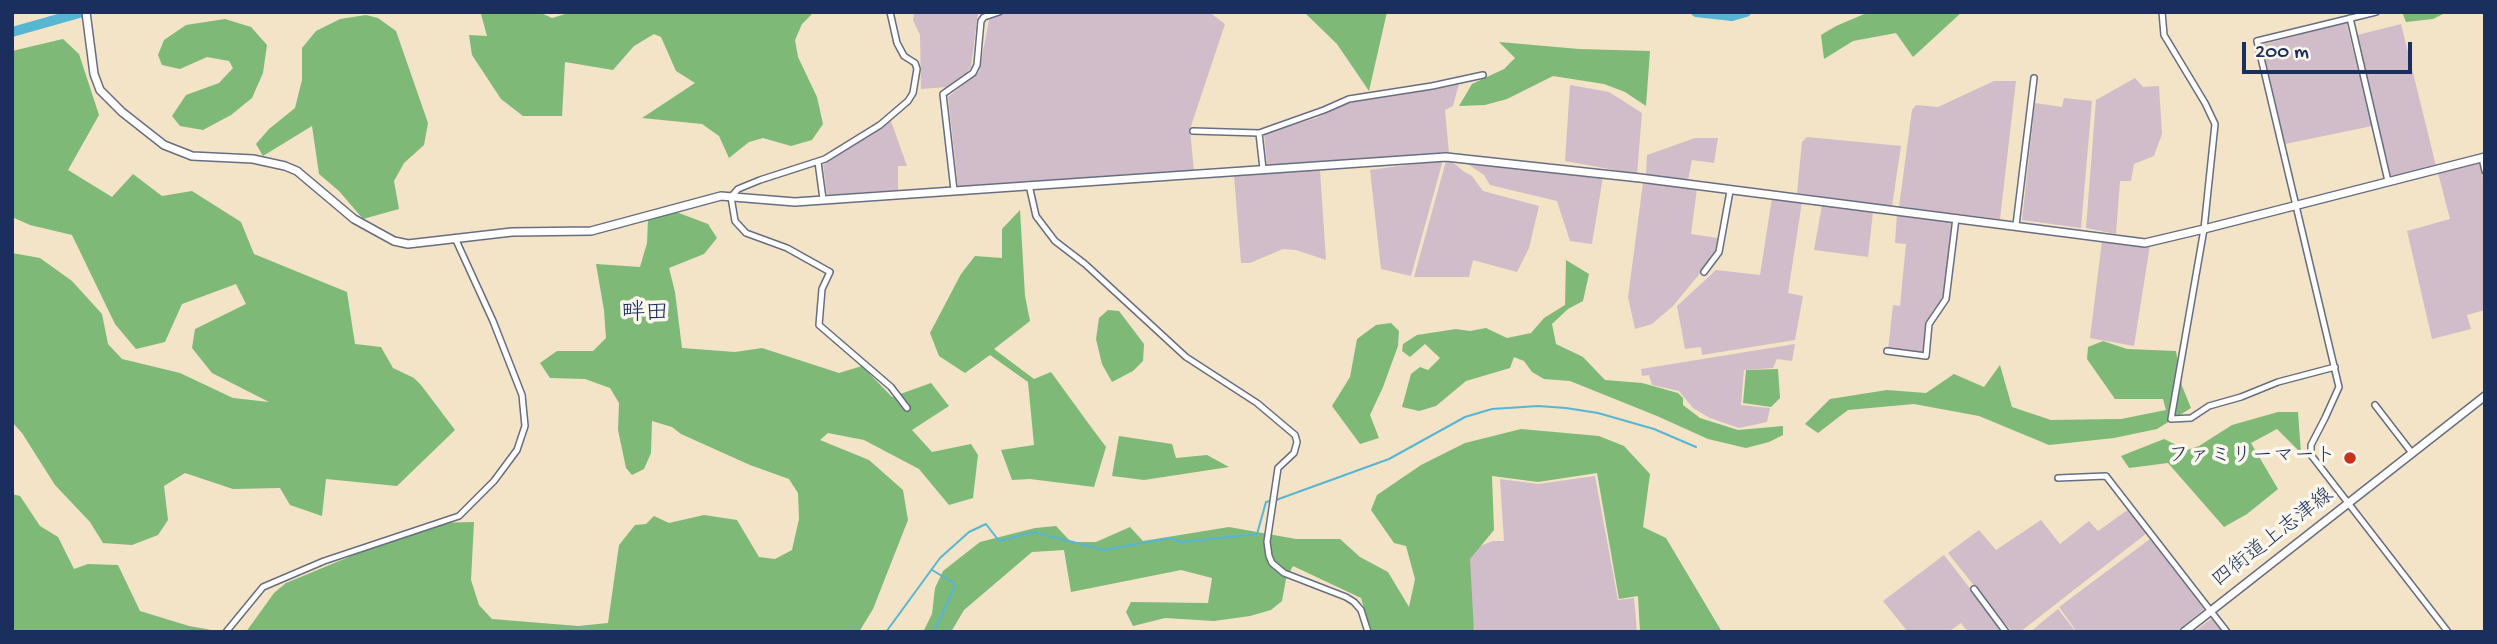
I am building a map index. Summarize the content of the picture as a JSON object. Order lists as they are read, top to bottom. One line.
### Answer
{"streets":{"street":["四街道上志津線"]},"districts":["畔田"],"places":["ファミリーマート"],"scale_bar":"200 m"}
